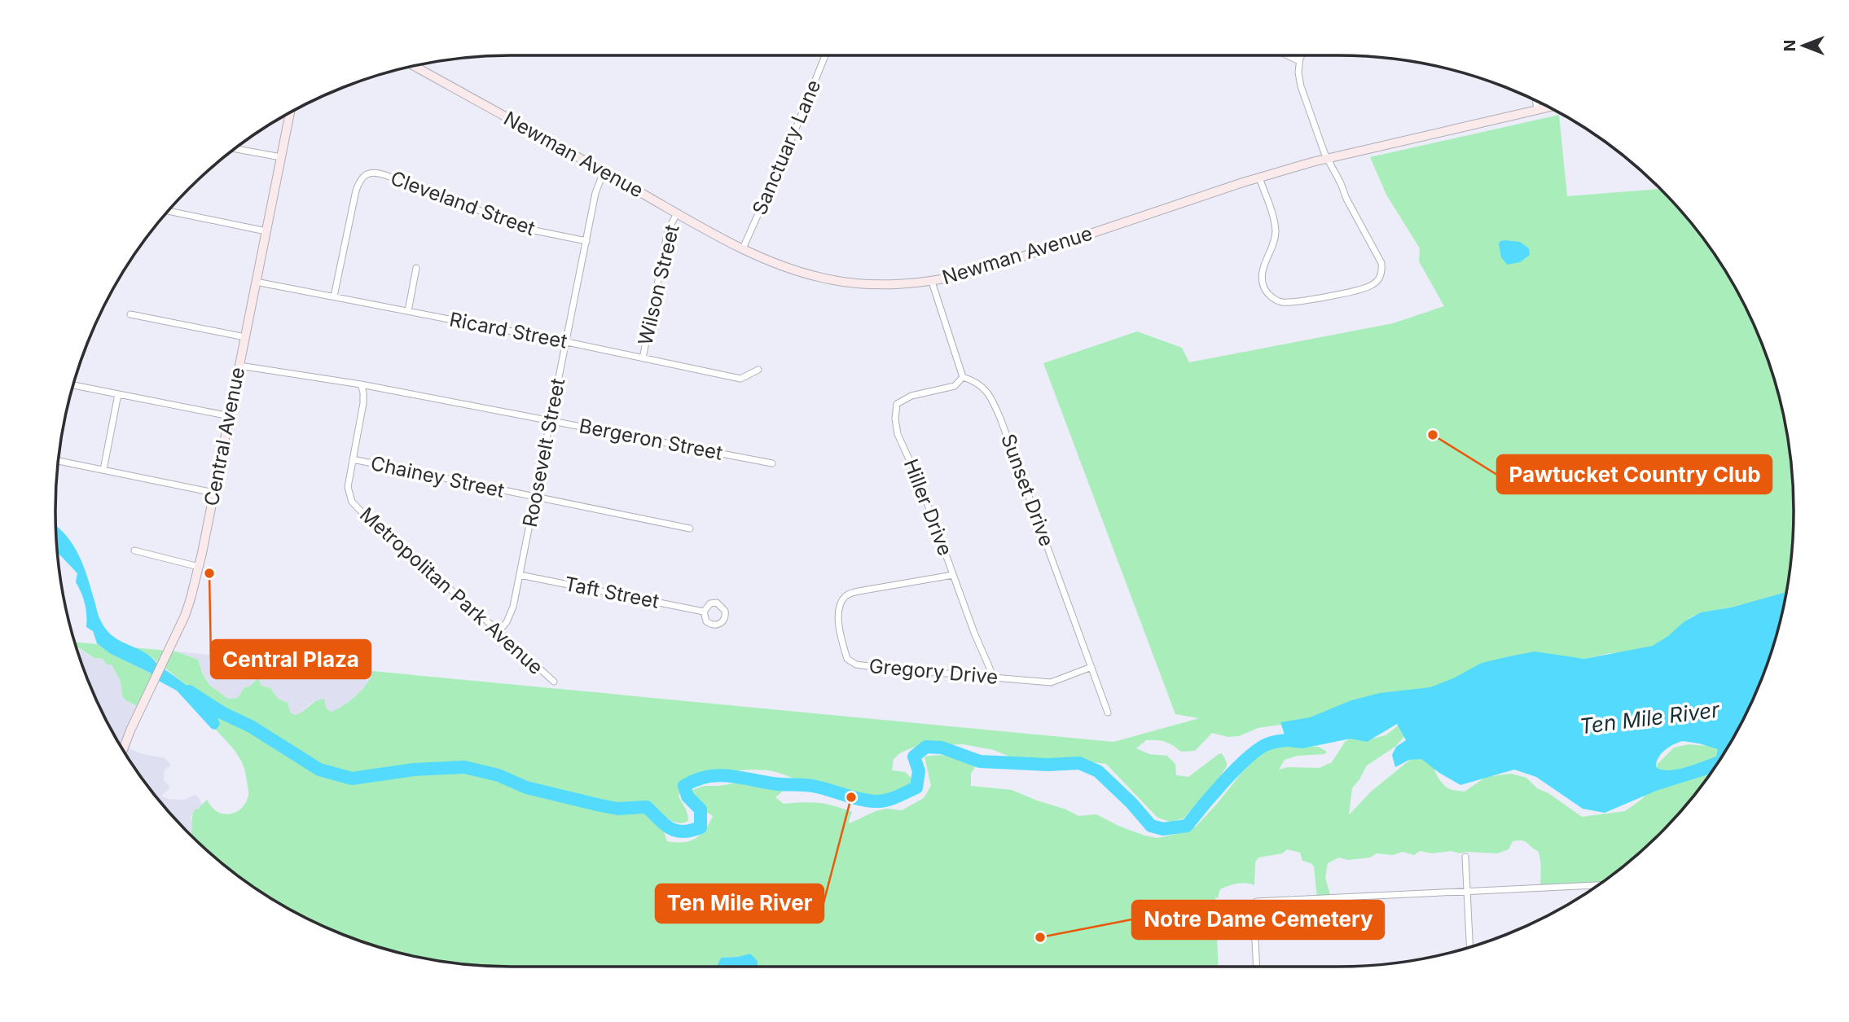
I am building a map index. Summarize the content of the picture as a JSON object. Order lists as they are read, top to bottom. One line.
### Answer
{"streets":{"main road":["Newman Avenue","Central Avenue"],"street":["Sanctuary Lane","Cleveland Street","Wilson Street","Ricard Street","Bergeron Street","Roosevelt Street","Chainey Street","Sunset Drive","Hiller Drive","Metropolitan Park Avenue","Taft Street","Gregory Drive"]},"crossings":[["Sanctuary Lane","Newman Avenue"],["Newman Avenue","Wilson Street"],["Newman Avenue","Roosevelt Street"],["Cleveland Street","Ricard Street"],["Cleveland Street","Roosevelt Street"],["Wilson Street","Ricard Street"],["Ricard Street","Central Avenue"],["Ricard Street","Roosevelt Street"],["Bergeron Street","Roosevelt Street"],["Bergeron Street","Metropolitan Park Avenue"],["Roosevelt Street","Chainey Street"],["Roosevelt Street","Metropolitan Park Avenue"],["Roosevelt Street","Taft Street"],["Chainey Street","Metropolitan Park Avenue"],["Sunset Drive","Hiller Drive"],["Sunset Drive","Gregory Drive"],["Hiller Drive","Gregory Drive"]],"water":["Ten Mile River"],"places":["Pawtucket Country Club","Central Plaza","Ten Mile River","Notre Dame Cemetery"],"north":"left"}
